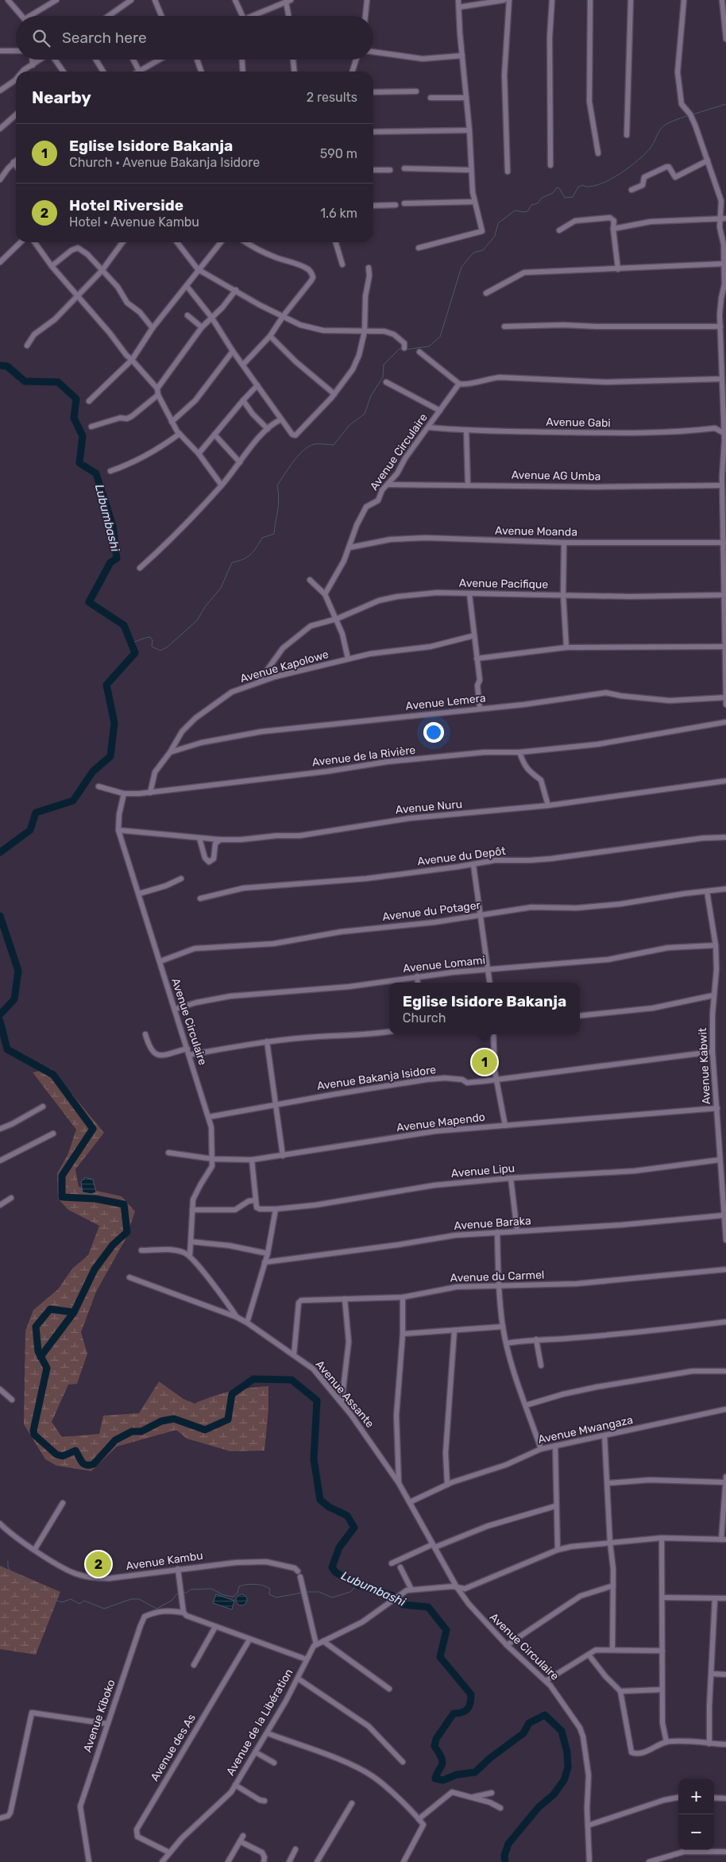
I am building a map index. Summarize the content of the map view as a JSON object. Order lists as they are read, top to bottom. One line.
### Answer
{"streets":{"street":["Avenue Gabi","Avenue Circulaire","Avenue AG Umba","Avenue Moanda","Avenue Pacifique","Avenue Kapolowe","Avenue Lemera","Avenue de la Rivière","Avenue Nuru","Avenue du Depôt","Avenue du Potager","Avenue Lomami","Avenue Kabwit","Avenue Bakanja Isidore","Avenue Mapendo","Avenue Lipu","Avenue Baraka","Avenue du Carmel","Avenue Assante","Avenue Mwangaza","Avenue Kambu","Avenue Kiboko","Avenue de la Libération","Avenue des As"]},"crossings":[["Avenue Gabi","Avenue Circulaire"],["Avenue Circulaire","Avenue AG Umba"],["Avenue Circulaire","Avenue Moanda"],["Avenue Circulaire","Avenue de la Rivière"],["Avenue Circulaire","Avenue du Potager"],["Avenue Circulaire","Avenue Lomami"],["Avenue Circulaire","Avenue Bakanja Isidore"],["Avenue Circulaire","Avenue Mapendo"],["Avenue Circulaire","Avenue Assante"],["Avenue Pacifique","Avenue Kapolowe"],["Avenue Kapolowe","Avenue Lemera"],["Avenue Kapolowe","Avenue de la Rivière"],["Avenue du Potager","Avenue Kabwit"],["Avenue Lomami","Avenue Kabwit"],["Avenue Kabwit","Avenue Bakanja Isidore"],["Avenue Kabwit","Avenue Mapendo"],["Avenue Kabwit","Avenue Lipu"],["Avenue Kabwit","Avenue Baraka"],["Avenue du Carmel","Avenue Assante"],["Avenue Assante","Avenue Mwangaza"],["Avenue Kambu","Avenue de la Libération"],["Avenue de la Libération","Avenue des As"]],"water":["Lubumbashi"],"page":{"search":"Search here","heading":["Nearby","2 results"],"list":[{"mark":"1","name":"Eglise Isidore Bakanja","note":"Church · Avenue Bakanja Isidore","value":"590 m"},{"mark":"2","name":"Hotel Riverside","note":"Hotel · Avenue Kambu","value":"1.6 km"}],"popup":["Eglise Isidore Bakanja","Church"],"pins":["1","2"],"map_buttons":["+","−"]}}
